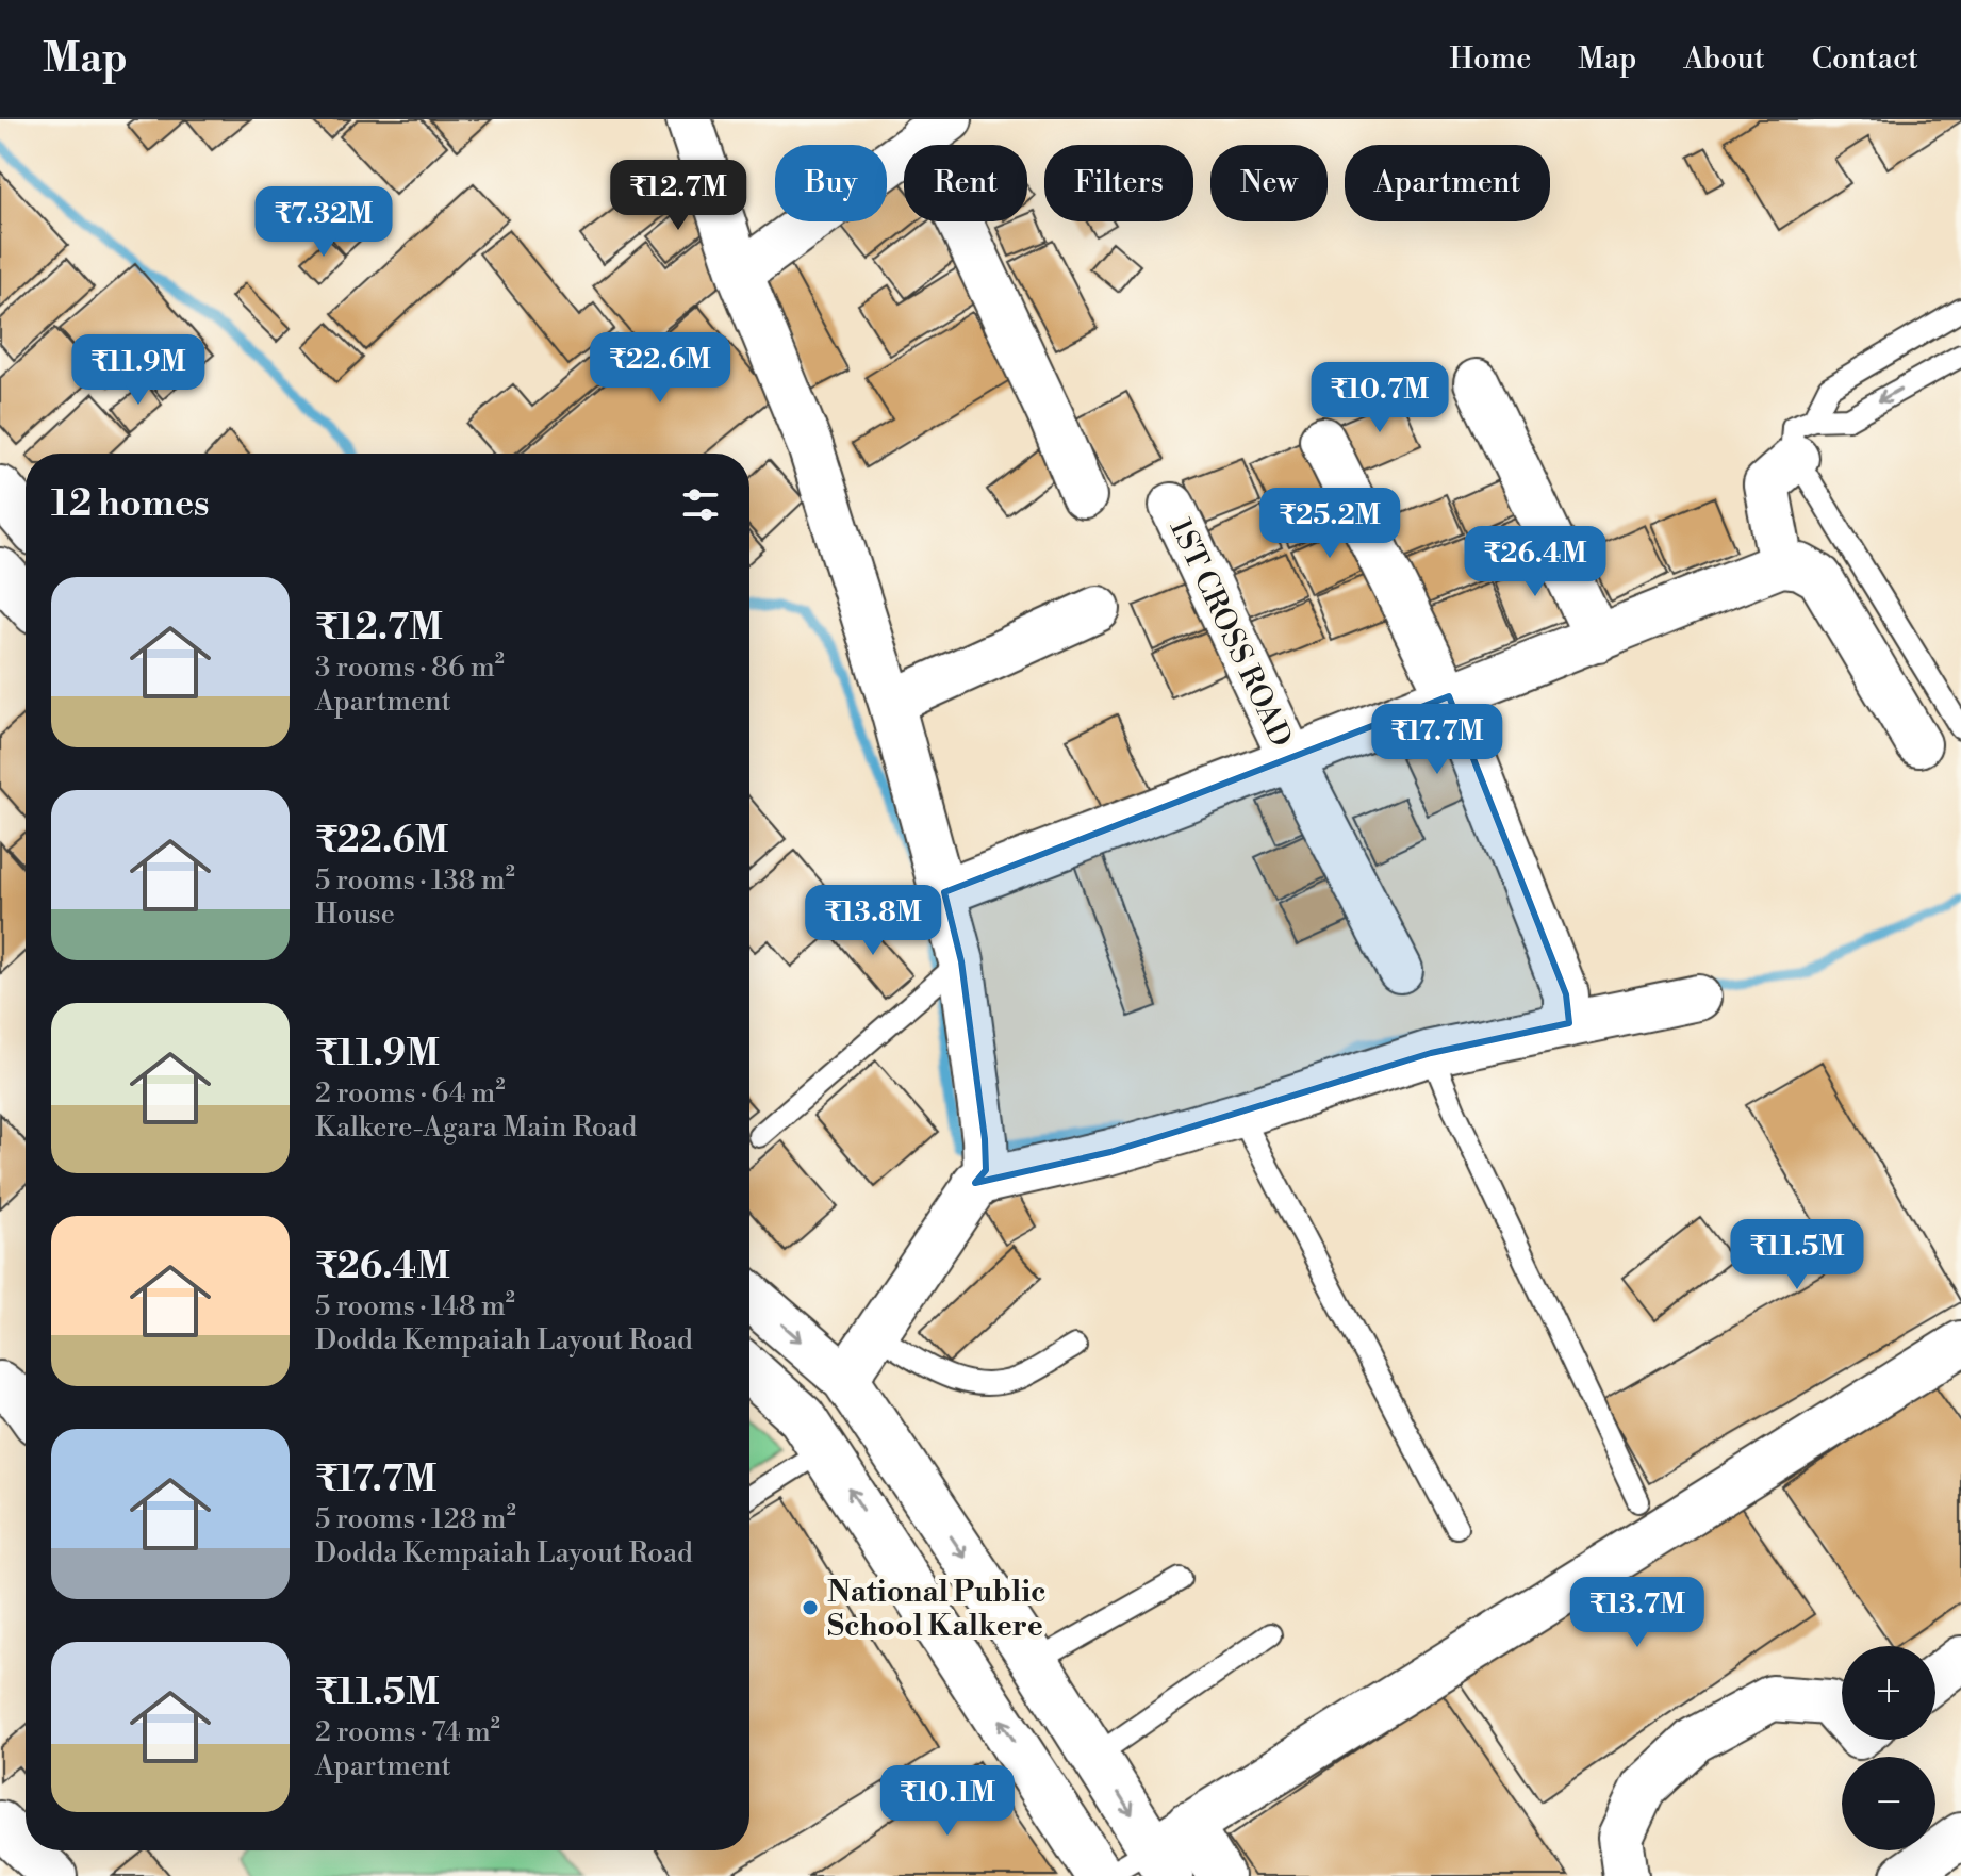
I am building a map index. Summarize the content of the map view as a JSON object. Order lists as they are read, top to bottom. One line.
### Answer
{"streets":{"street":["1ST CROSS ROAD"]},"places":["National Public School Kalkere"],"page":{"header":"Map","nav":["Home","Map","About","Contact"],"chip":["Buy","Rent","Filters","New","Apartment"],"price":["₹12.7M","₹7.32M","₹22.6M","₹11.9M","₹10.7M","₹25.2M","₹26.4M","₹17.7M","₹13.8M","₹11.5M","₹13.7M","₹10.1M"],"heading":"12 homes","list":[{"name":"₹12.7M","note":"3 rooms · 86 m² · Apartment"},{"name":"₹22.6M","note":"5 rooms · 138 m² · House"},{"name":"₹11.9M","note":"2 rooms · 64 m² · Kalkere-Agara Main Road"},{"name":"₹26.4M","note":"5 rooms · 148 m² · Dodda Kempaiah Layout Road"},{"name":"₹17.7M","note":"5 rooms · 128 m² · Dodda Kempaiah Layout Road"},{"name":"₹11.5M","note":"2 rooms · 74 m² · Apartment"}],"map_buttons":["+","−"]}}
